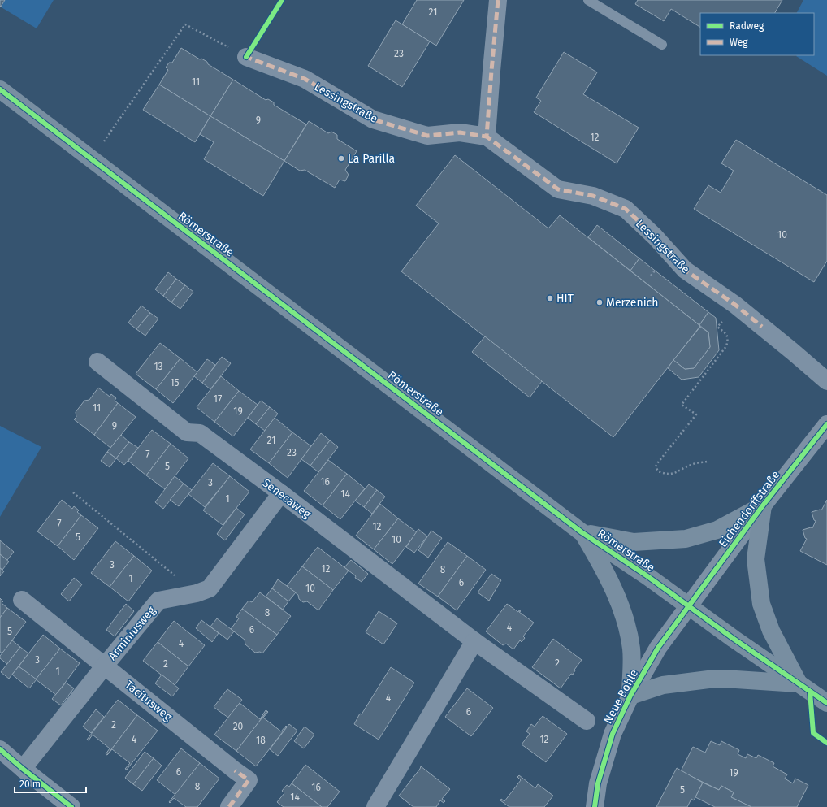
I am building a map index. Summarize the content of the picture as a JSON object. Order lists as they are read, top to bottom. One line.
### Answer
{"streets":{"main road":["Römerstraße"],"street":["Lessingstraße","Senecaweg","Eichendorffstraße","Arminiusweg","Neue Bohle","Tacitusweg"]},"crossings":[["Römerstraße","Eichendorffstraße"],["Römerstraße","Neue Bohle"],["Senecaweg","Arminiusweg"],["Senecaweg","Neue Bohle"],["Eichendorffstraße","Neue Bohle"],["Arminiusweg","Tacitusweg"]],"places":["La Parilla","HIT","Merzenich"],"house_numbers":["21","23","11","9","12","10","13","15","17","11","19","9","21","23","7","5","16","3","14","1","7","12","5","10","3","12","8","1","6","10","8","4","6","5","4","3","2","2","1","4","6","2","20","4","12","18","6","19","8","16","5","14"],"legend":["Radweg","Weg"],"scale_bar":"20 m"}
